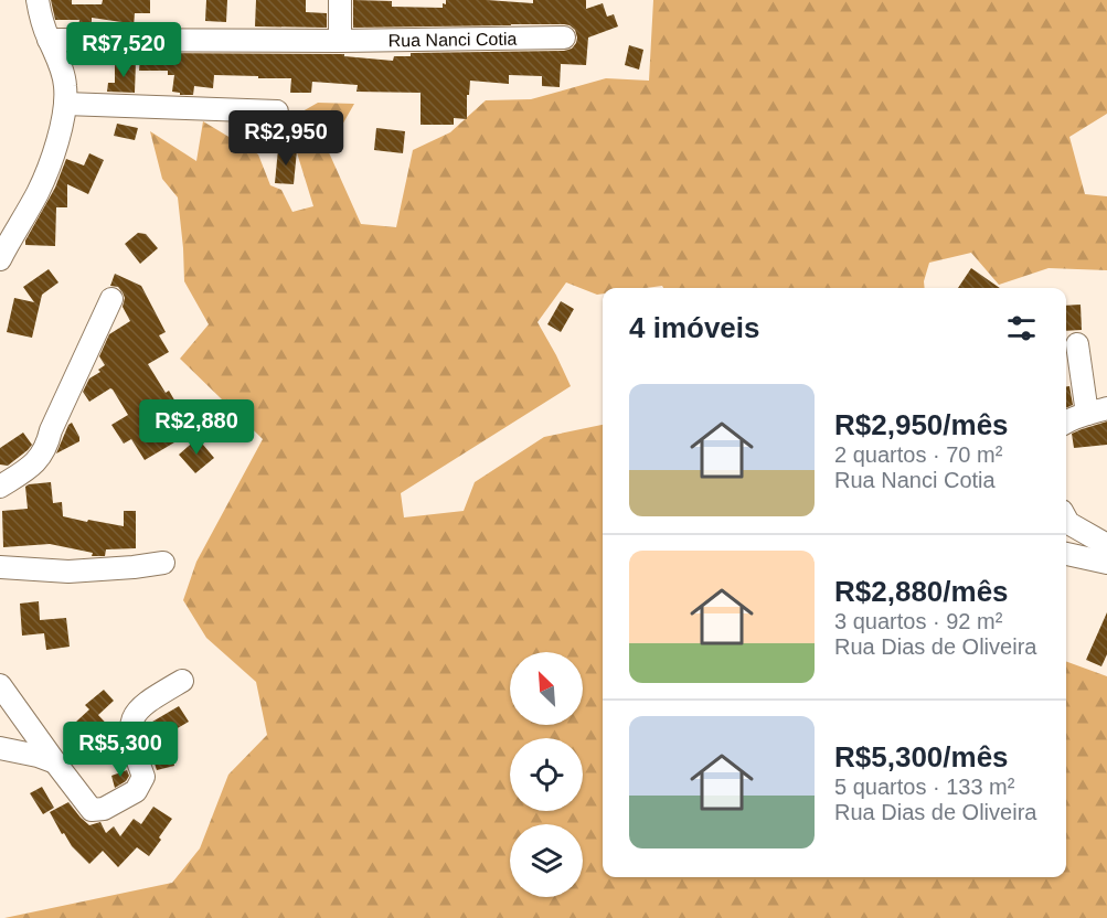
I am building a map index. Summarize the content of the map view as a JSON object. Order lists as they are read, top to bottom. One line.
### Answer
{"streets":{"street":["Rua Nanci Cotia"]},"north":"top left","page":{"price":["R$7,520","R$2,950","R$2,880","R$5,300"],"heading":"4 imóveis","list":[{"name":"R$2,950/mês","note":"2 quartos · 70 m² · Rua Nanci Cotia"},{"name":"R$2,880/mês","note":"3 quartos · 92 m² · Rua Dias de Oliveira"},{"name":"R$5,300/mês","note":"5 quartos · 133 m² · Rua Dias de Oliveira"}]}}
